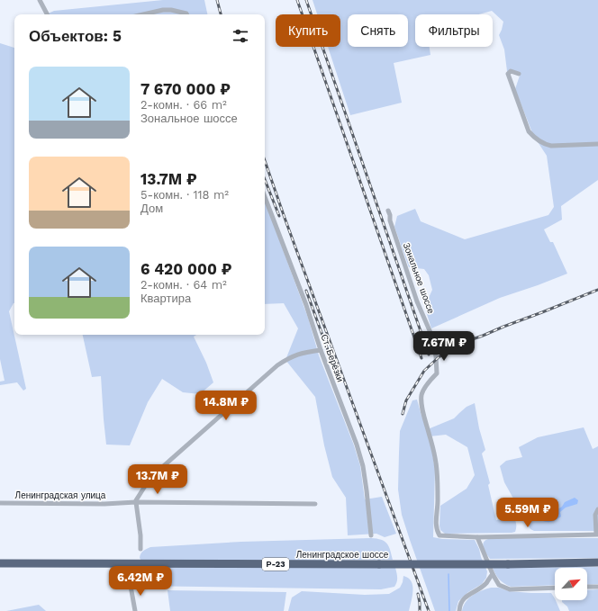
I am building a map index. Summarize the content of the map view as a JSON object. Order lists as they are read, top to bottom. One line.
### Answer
{"streets":{"highway":["Ленинградское шоссе","Р-23"],"street":["Зональное шоссе","Ст. Берёзки","Ленинградская улица"]},"north":"top right","page":{"chip":["Купить","Снять","Фильтры"],"heading":"Объектов: 5","list":[{"name":"7 670 000 ₽","note":"2-комн. · 66 m² · Зональное шоссе"},{"name":"13.7M ₽","note":"5-комн. · 118 m² · Дом"},{"name":"6 420 000 ₽","note":"2-комн. · 64 m² · Квартира"}],"price":["7.67M ₽","14.8M ₽","13.7M ₽","5.59M ₽","6.42M ₽"]}}
